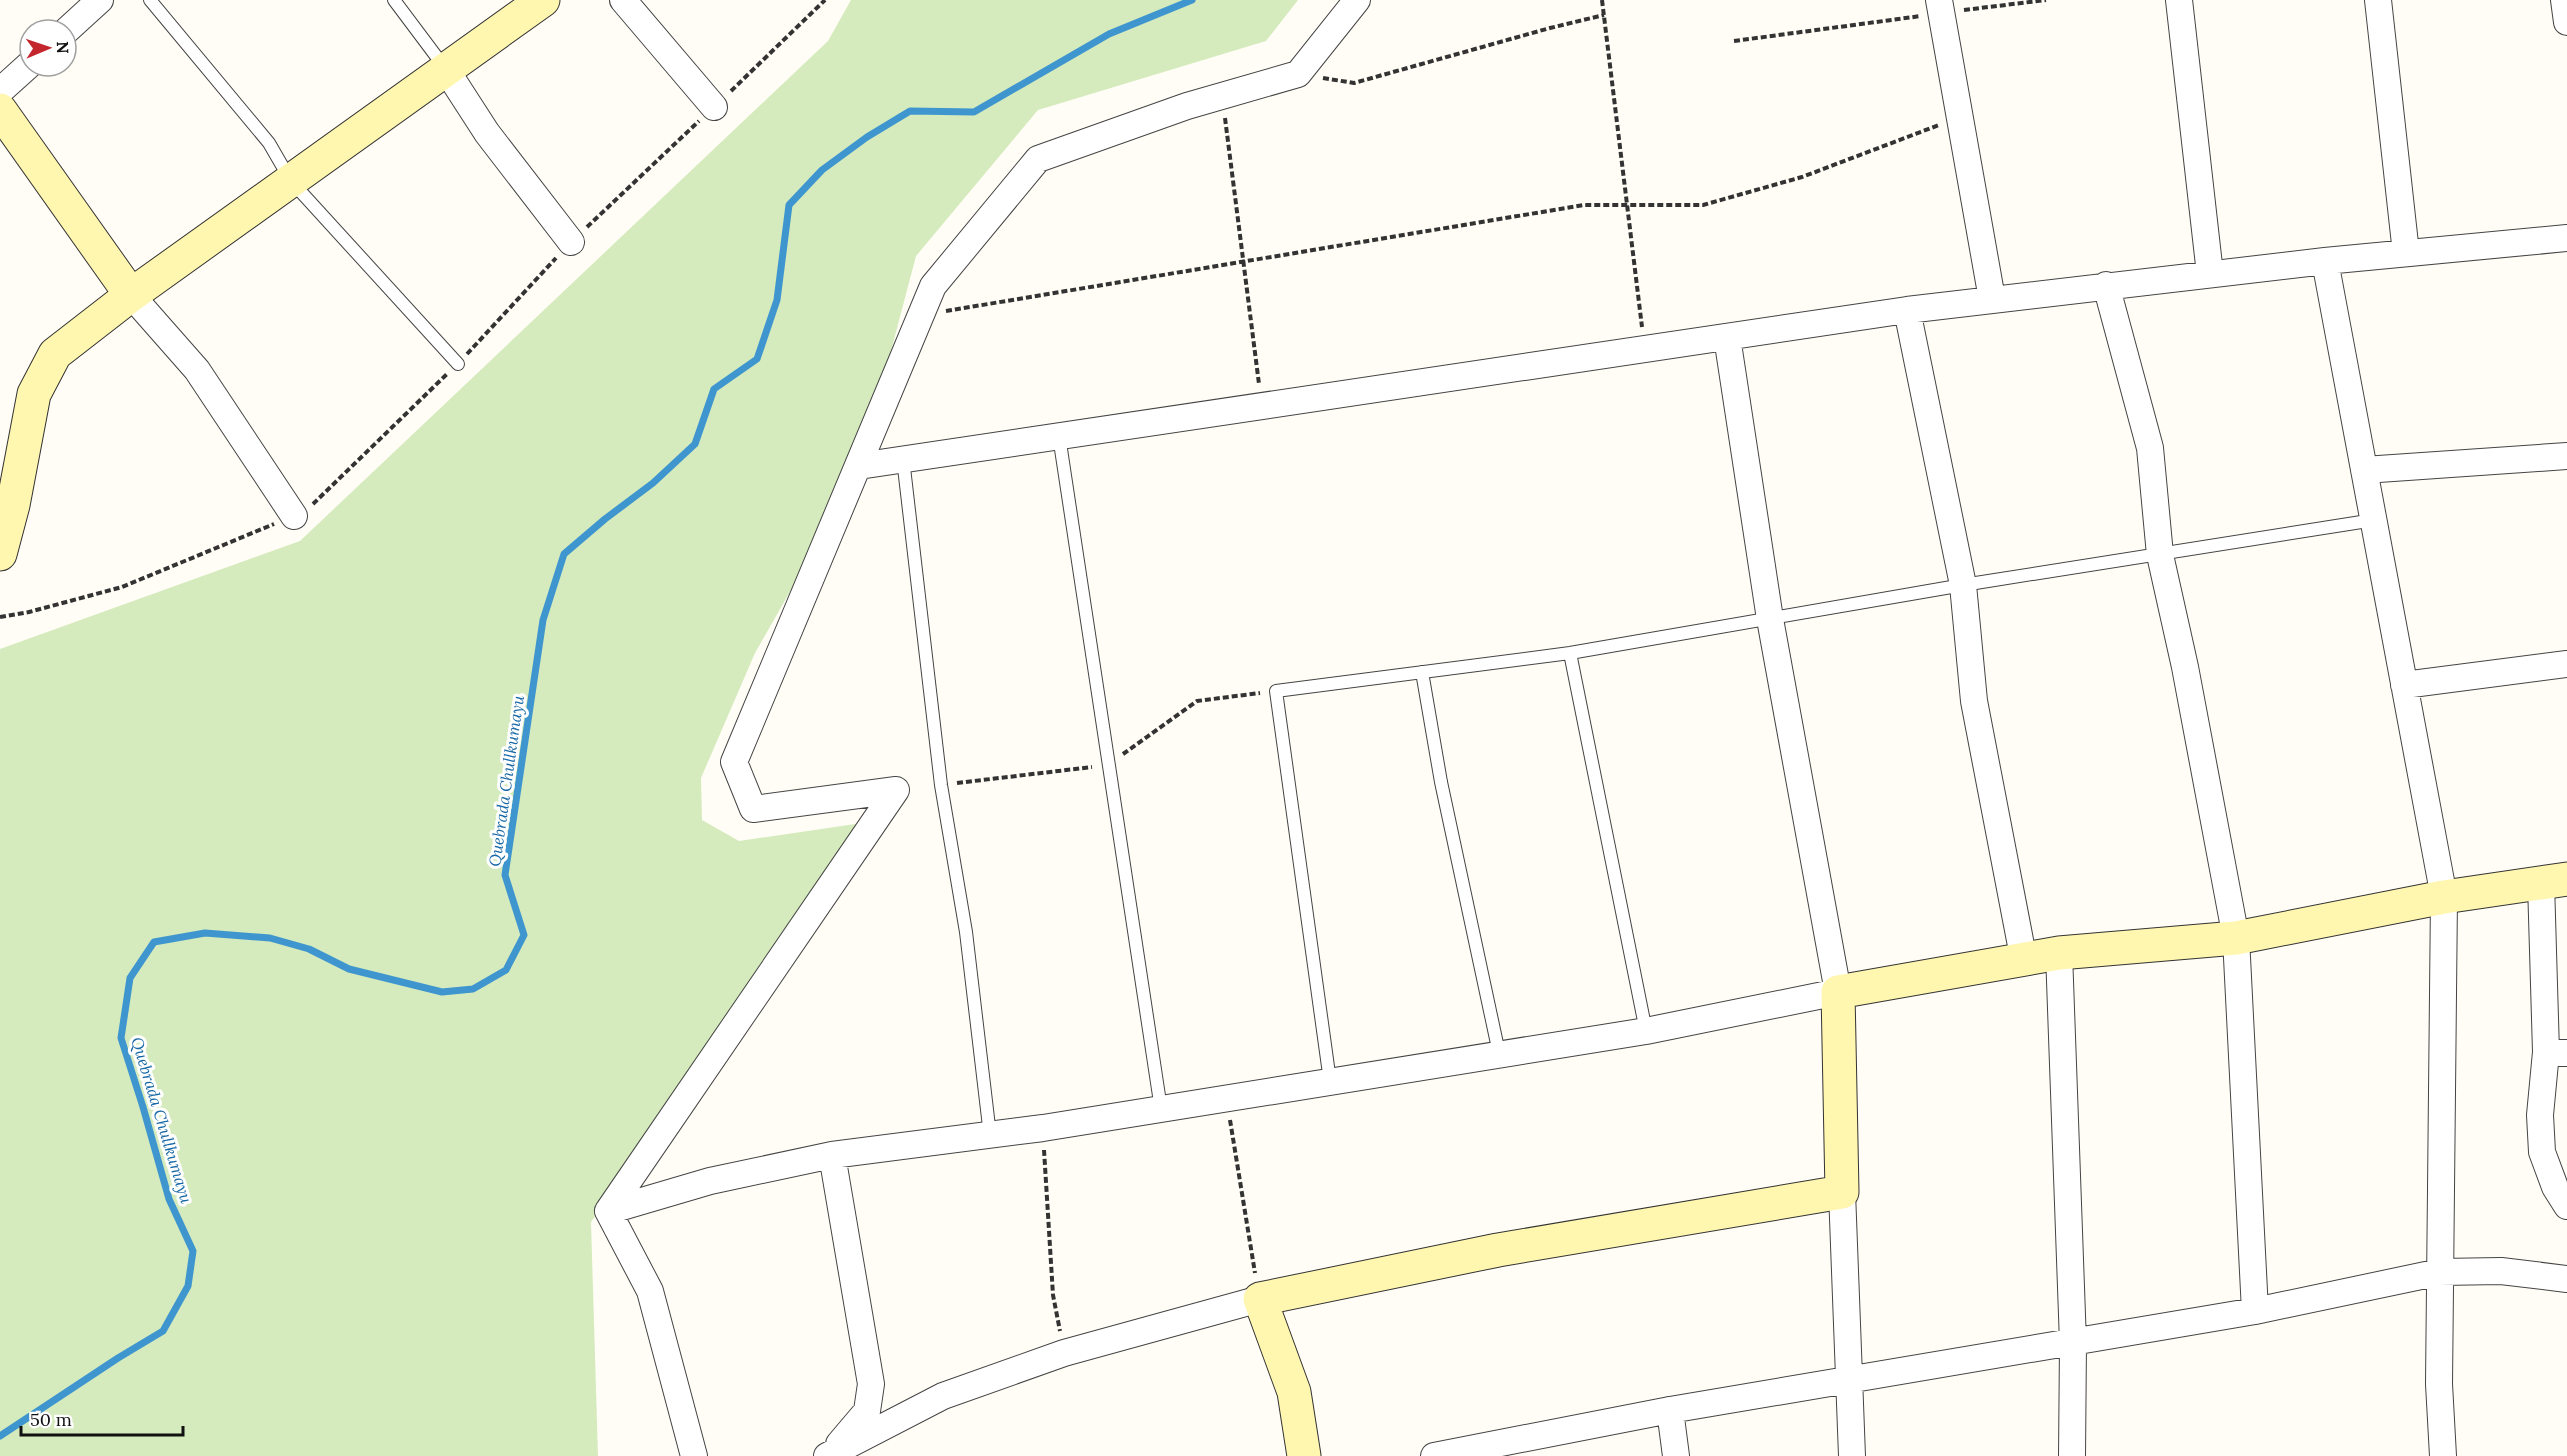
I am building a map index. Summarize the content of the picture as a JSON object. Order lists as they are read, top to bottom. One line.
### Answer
{"water":["Quebrada Chullkumayu"],"scale_bar":"50 m","north":"right"}
